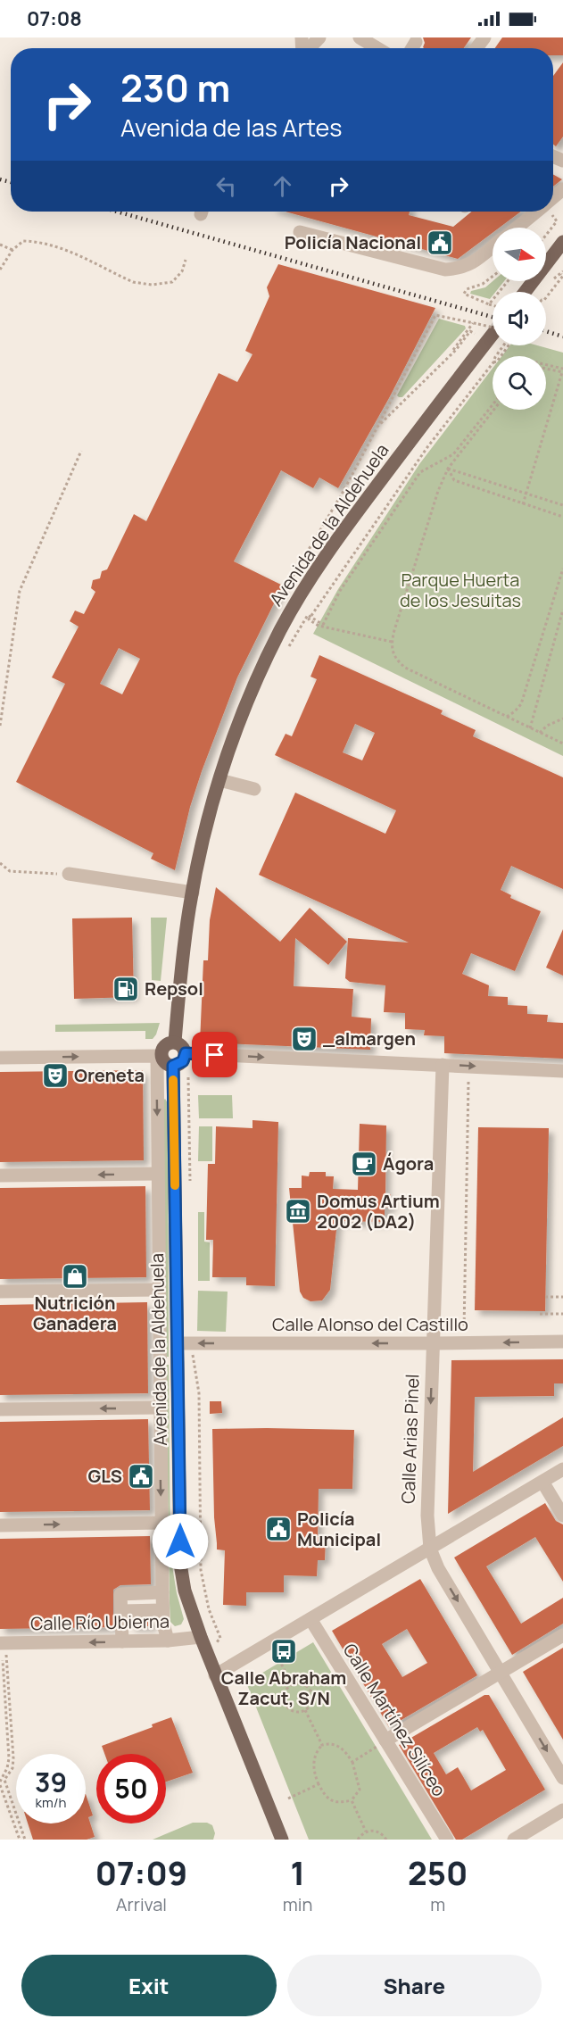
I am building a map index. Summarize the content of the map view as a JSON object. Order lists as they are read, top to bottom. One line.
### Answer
{"streets":{"main road":["Avenida de la Aldehuela"],"street":["Calle Alonso del Castillo","Calle Arias Pinel","Calle Río Ubierna","Calle Martínez Silíceo"]},"crossings":[["Avenida de la Aldehuela","Calle Alonso del Castillo"],["Avenida de la Aldehuela","Calle Río Ubierna"],["Calle Alonso del Castillo","Calle Arias Pinel"]],"one_way":["Calle Alonso del Castillo","Calle Arias Pinel"],"parks":["Parque Huerta de los Jesuitas"],"places":{"public building":["Policía Nacional","GLS","Policía Municipal"],"fuel station":["Repsol"],"theatre":["_almargen","Oreneta"],"cafe":["Ágora"],"museum":["Domus Artium 2002 (DA2)"],"shop":["Nutrición Ganadera"],"bus stop":["Calle Abraham Zacut, S/N"]},"north":"right","page":{"status":"07:08","turn":["230 m","Avenida de las Artes"],"speed":"39 km/h","limit":"50","eta":["07:09","Arrival","1","min","250","m"],"buttons":["Exit","Share"]}}
